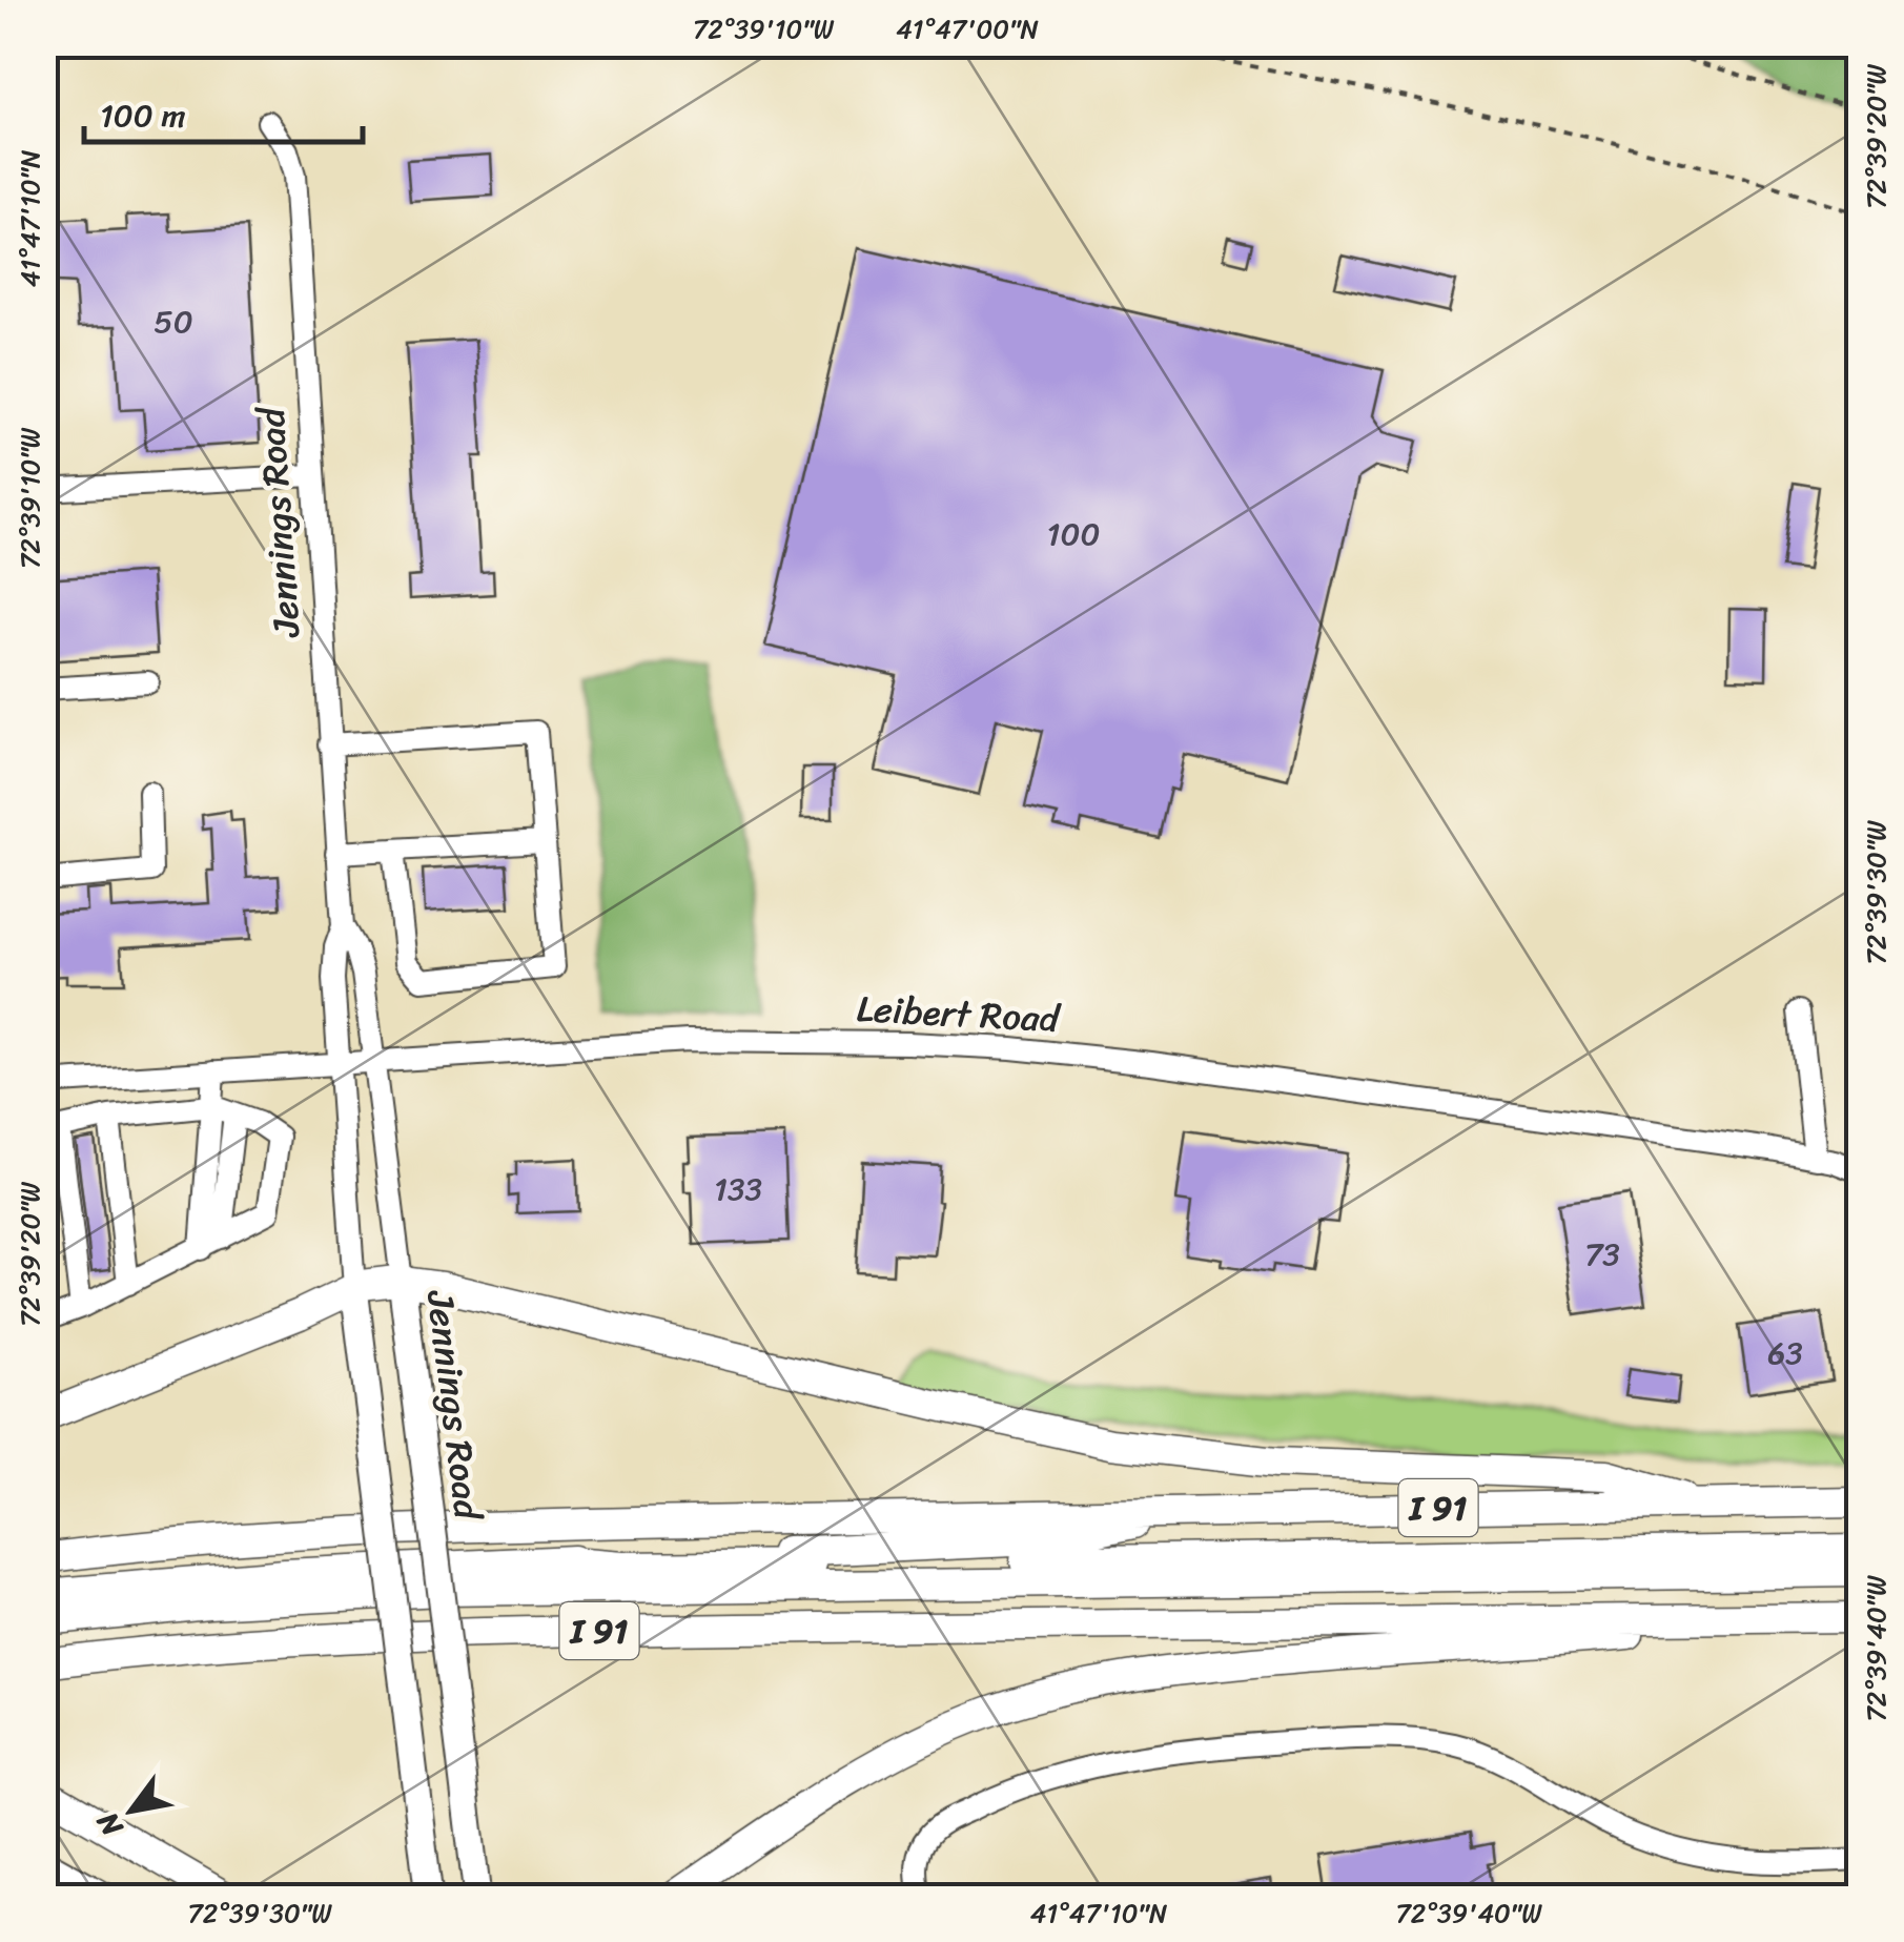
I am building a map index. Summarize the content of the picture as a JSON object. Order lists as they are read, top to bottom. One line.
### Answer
{"streets":{"highway":["I 91"],"main road":["Jennings Road"],"street":["Leibert Road"]},"crossings":[["Jennings Road","Leibert Road"]],"house_numbers":["50","100","133","73","63"],"scale_bar":"100 m","north":"bottom left","coordinates":["72°39'10\"W","41°47'00\"N","72°39'20\"W","41°47'10\"N","72°39'30\"W","72°39'40\"W"]}
